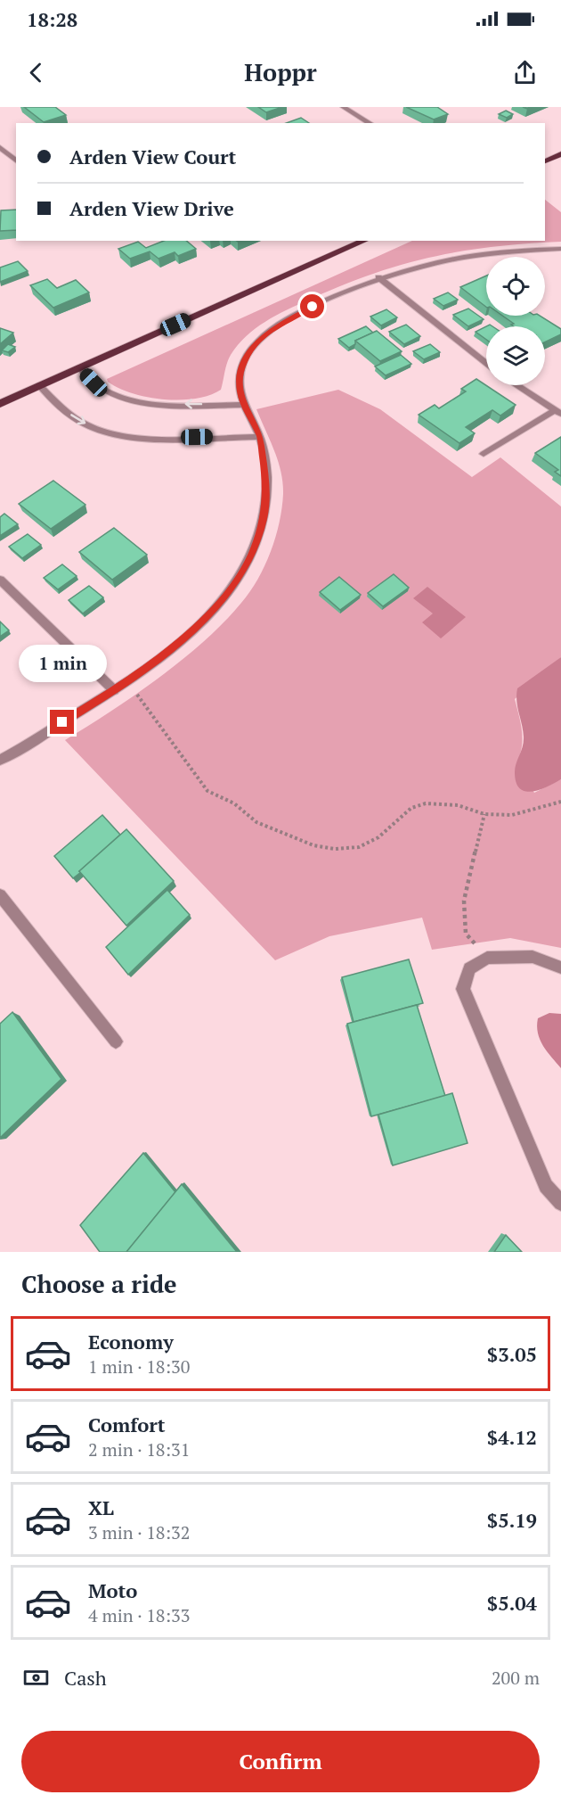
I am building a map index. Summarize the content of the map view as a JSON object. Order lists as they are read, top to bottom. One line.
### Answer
{"page":{"status":"18:28","header":"Hoppr","banner":["Arden View Court","Arden View Drive"],"bubble":"1 min","heading":"Choose a ride","list":[{"name":"Economy","note":"1 min · 18:30","value":"$3.05"},{"name":"Comfort","note":"2 min · 18:31","value":"$4.12"},{"name":"XL","note":"3 min · 18:32","value":"$5.19"},{"name":"Moto","note":"4 min · 18:33","value":"$5.04"}],"pay":["Cash","200 m"],"buttons":"Confirm"}}
